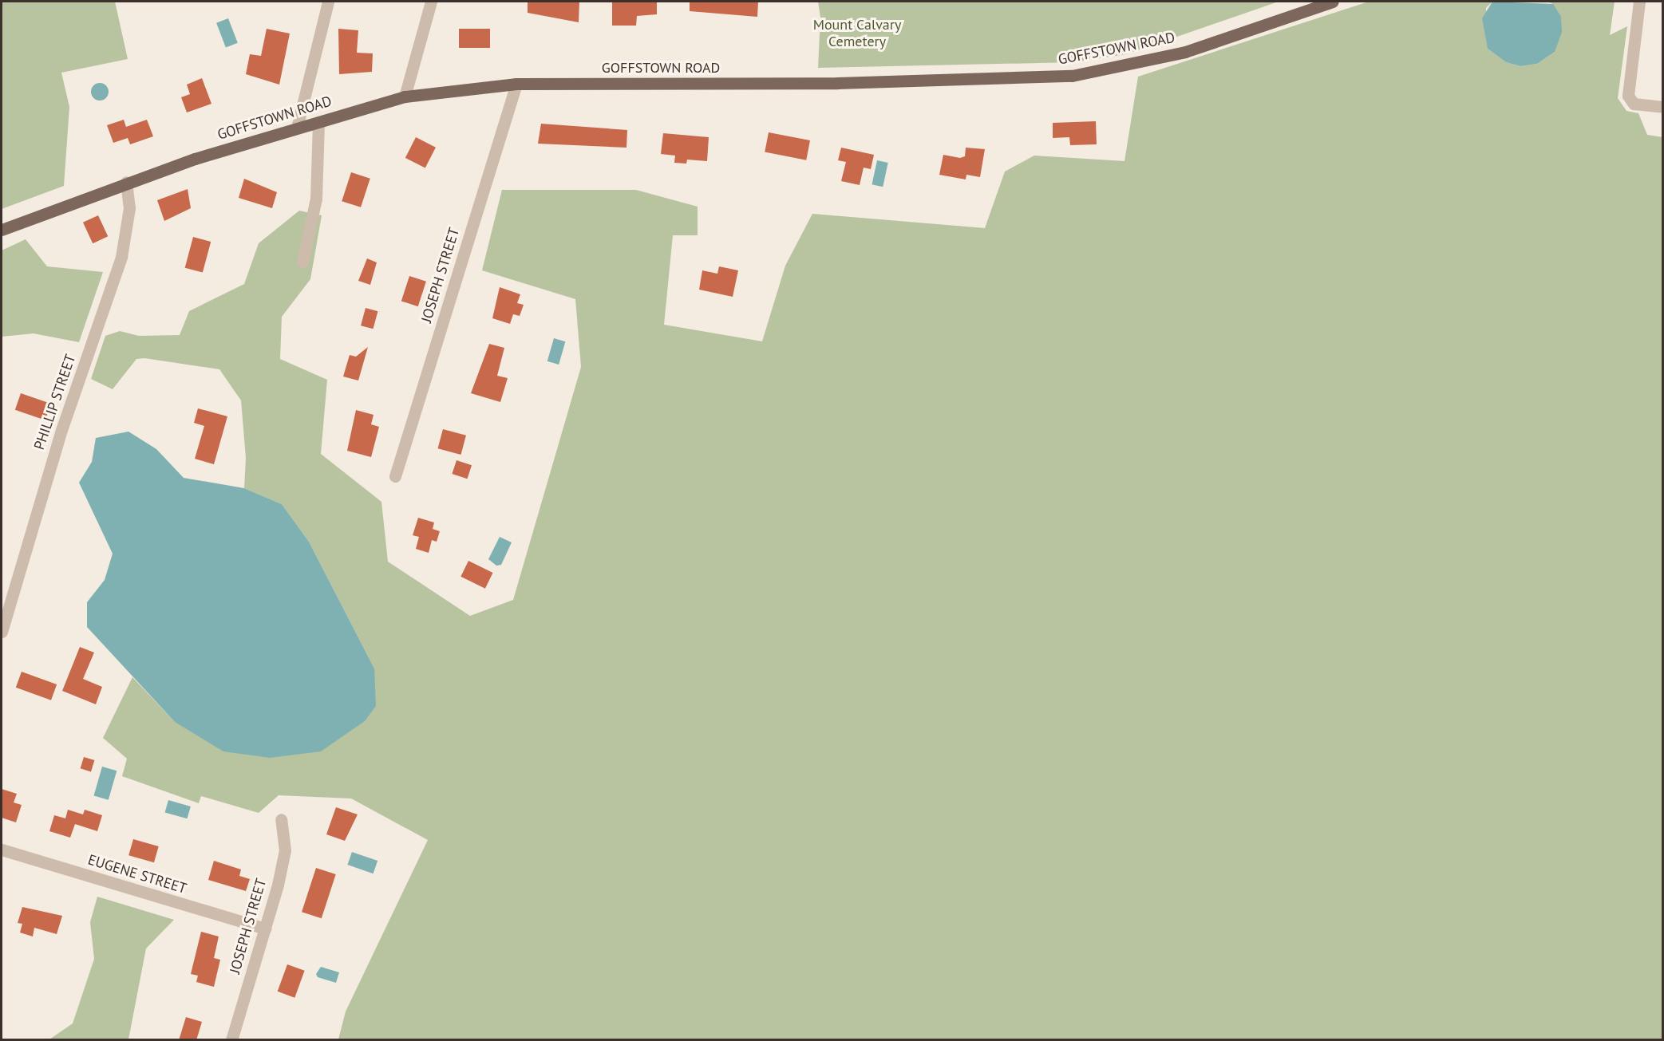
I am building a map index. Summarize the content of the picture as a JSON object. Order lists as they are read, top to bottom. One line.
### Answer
{"streets":{"main road":["GOFFSTOWN ROAD"],"street":["JOSEPH STREET","PHILLIP STREET","EUGENE STREET"]},"crossings":[["GOFFSTOWN ROAD","JOSEPH STREET"],["GOFFSTOWN ROAD","PHILLIP STREET"],["JOSEPH STREET","EUGENE STREET"]],"parks":["Mount Calvary Cemetery"]}
